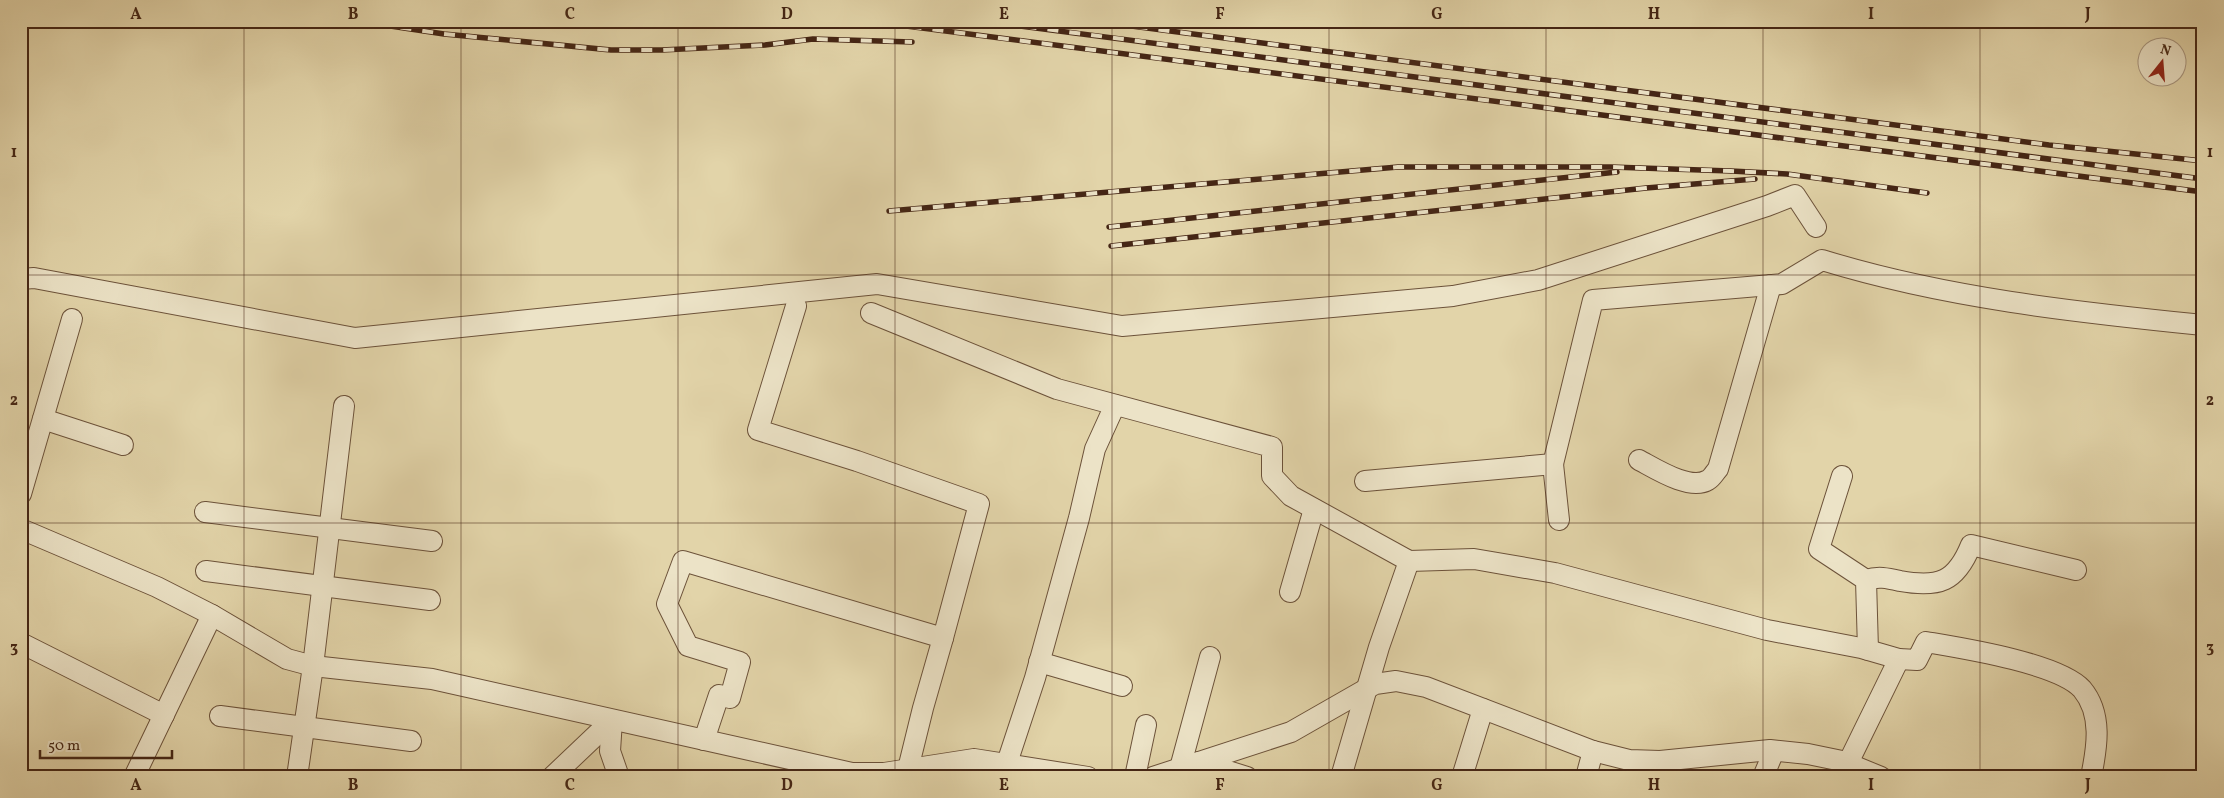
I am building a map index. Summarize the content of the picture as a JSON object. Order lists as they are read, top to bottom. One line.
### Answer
{"scale_bar":"50 m","north":"top","grid":{"columns":["A","B","C","D","E","F","G","H","I","J"],"rows":["1","2","3"]}}
